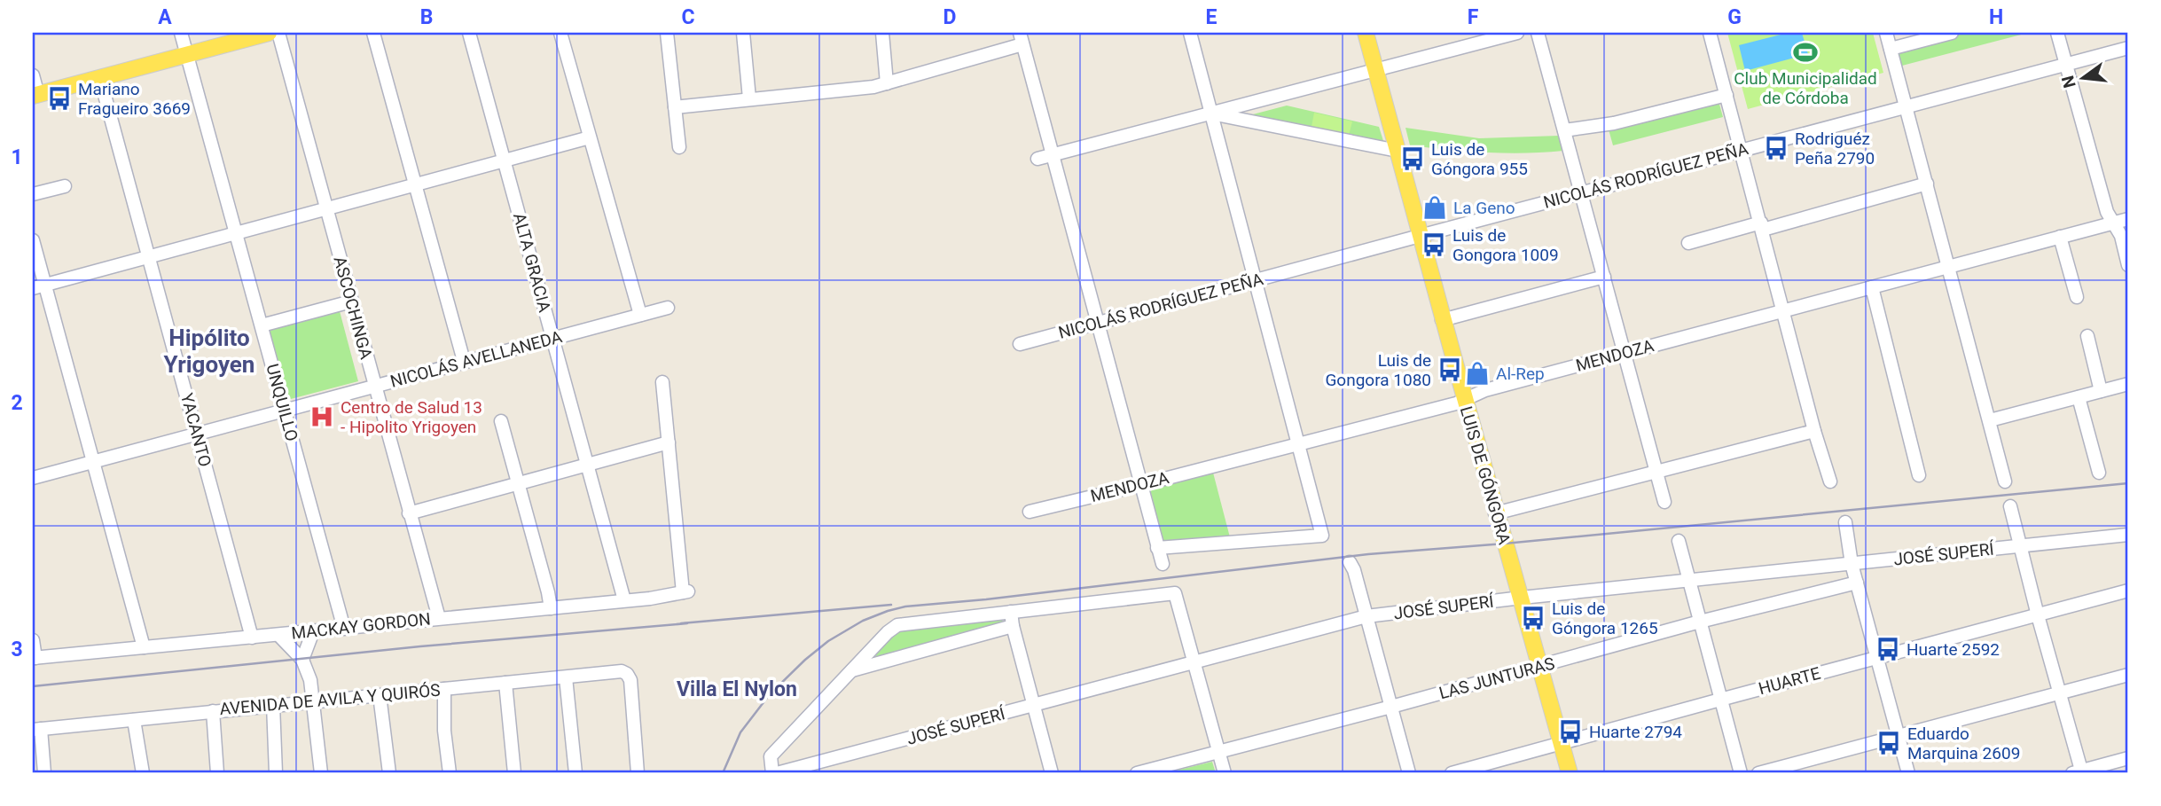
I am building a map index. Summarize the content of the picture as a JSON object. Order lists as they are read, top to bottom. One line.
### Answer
{"streets":{"main road":["LUIS DE GÓNGORA"],"street":["NICOLÁS RODRÍGUEZ PEÑA","ALTA GRACIA","ASCOCHINGA","MENDOZA","NICOLÁS AVELLANEDA","UNQUILLO","YACANTO","JOSÉ SUPERÍ","MACKAY GORDON","LAS JUNTURAS","HUARTE","AVENIDA DE AVILA Y QUIRÓS"]},"crossings":[["NICOLÁS RODRÍGUEZ PEÑA","LUIS DE GÓNGORA"],["ALTA GRACIA","NICOLÁS AVELLANEDA"],["ALTA GRACIA","MACKAY GORDON"],["ASCOCHINGA","NICOLÁS AVELLANEDA"],["ASCOCHINGA","MACKAY GORDON"],["MENDOZA","LUIS DE GÓNGORA"],["NICOLÁS AVELLANEDA","UNQUILLO"],["NICOLÁS AVELLANEDA","YACANTO"],["UNQUILLO","MACKAY GORDON"],["YACANTO","MACKAY GORDON"],["LUIS DE GÓNGORA","JOSÉ SUPERÍ"],["LUIS DE GÓNGORA","LAS JUNTURAS"],["LUIS DE GÓNGORA","HUARTE"]],"districts":["Hipólito Yrigoyen","Villa El Nylon"],"places":{"sports":["Club Municipalidad de Córdoba"],"bus stop":["Mariano Fragueiro 3669","Rodriguéz Peña 2790","Luis de Góngora 955","Luis de Gongora 1009","Luis de Gongora 1080","Luis de Góngora 1265","Huarte 2592","Huarte 2794","Eduardo Marquina 2609"],"shop":["La Geno","Al-Rep"],"hospital":["Centro de Salud 13 - Hipolito Yrigoyen"]},"north":"left","grid":{"columns":["A","B","C","D","E","F","G","H"],"rows":["1","2","3"]}}
